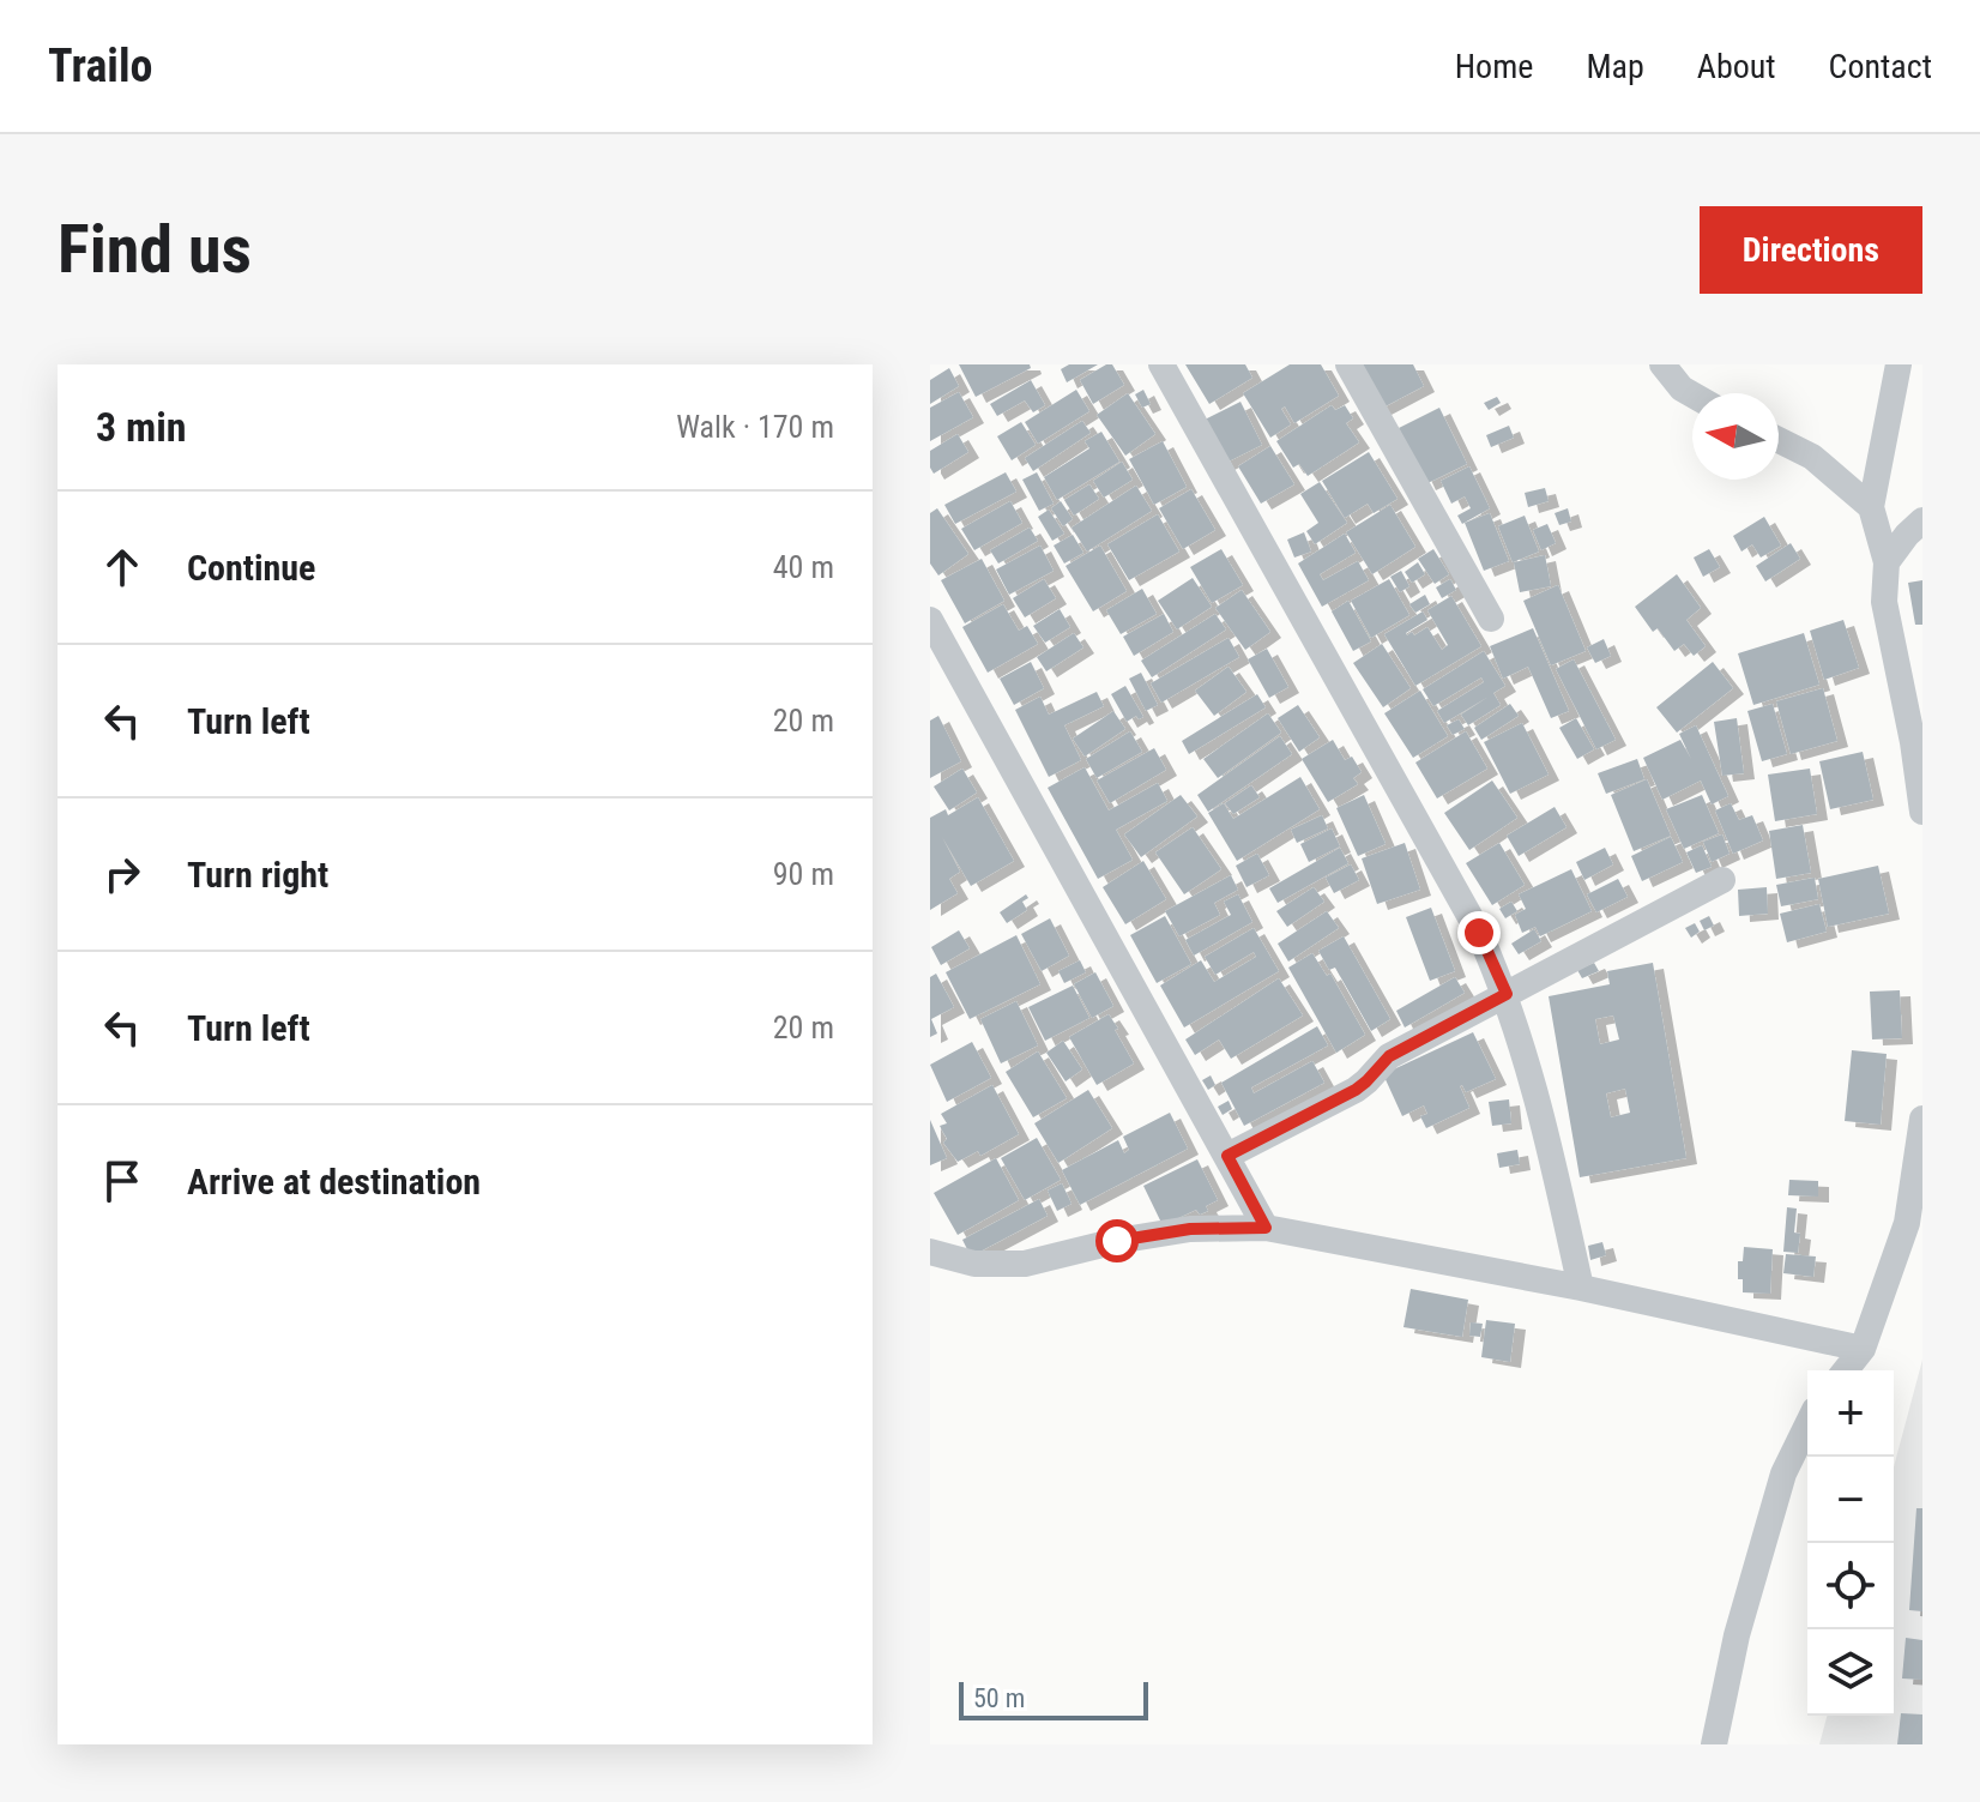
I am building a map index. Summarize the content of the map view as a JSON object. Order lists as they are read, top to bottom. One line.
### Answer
{"scale_bar":"50 m","north":"left","page":{"header":"Trailo","nav":["Home","Map","About","Contact"],"buttons":"Directions","title":"Find us","heading":["3 min","Walk · 170 m"],"list":[["Continue","40 m"],["Turn left","20 m"],["Turn right","90 m"],["Turn left","20 m"],"Arrive at destination"],"map_buttons":["+","−"],"scale":"50 m"}}
